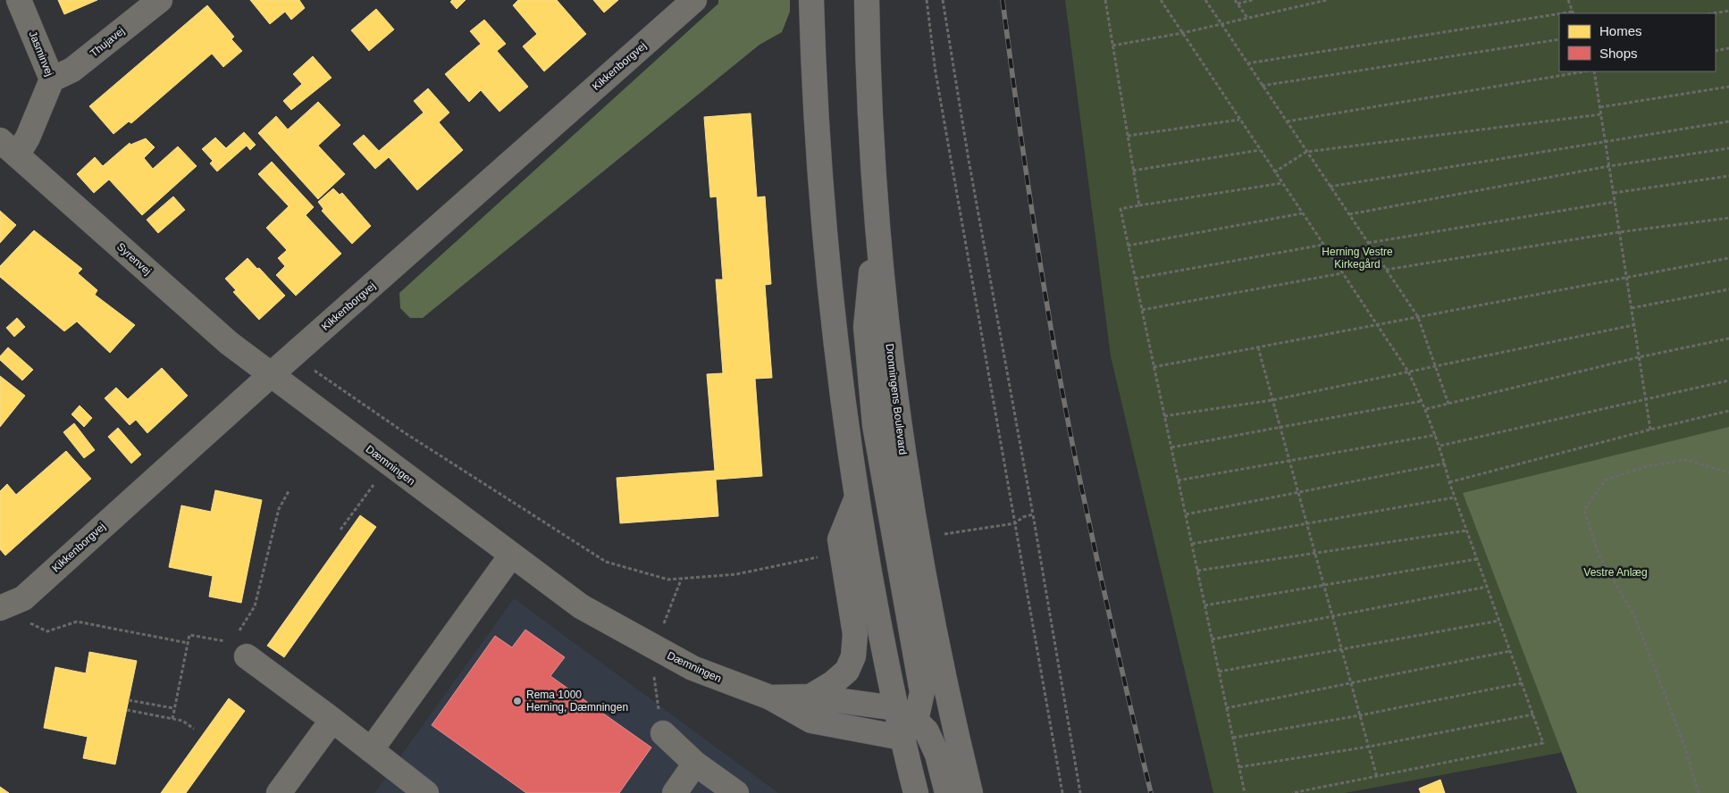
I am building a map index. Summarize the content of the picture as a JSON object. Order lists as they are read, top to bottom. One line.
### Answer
{"streets":{"main road":["Dronningens Boulevard"],"street":["Thujavej","Jasminvej","Kikkenborgvej","Syrenvej","Dæmningen"]},"crossings":[["Thujavej","Jasminvej"],["Jasminvej","Syrenvej"],["Kikkenborgvej","Syrenvej"],["Kikkenborgvej","Dæmningen"],["Syrenvej","Dæmningen"]],"parks":["Herning Vestre Kirkegård","Vestre Anlæg"],"places":["Rema 1000 Herning, Dæmningen"],"legend":["Homes","Shops"]}
